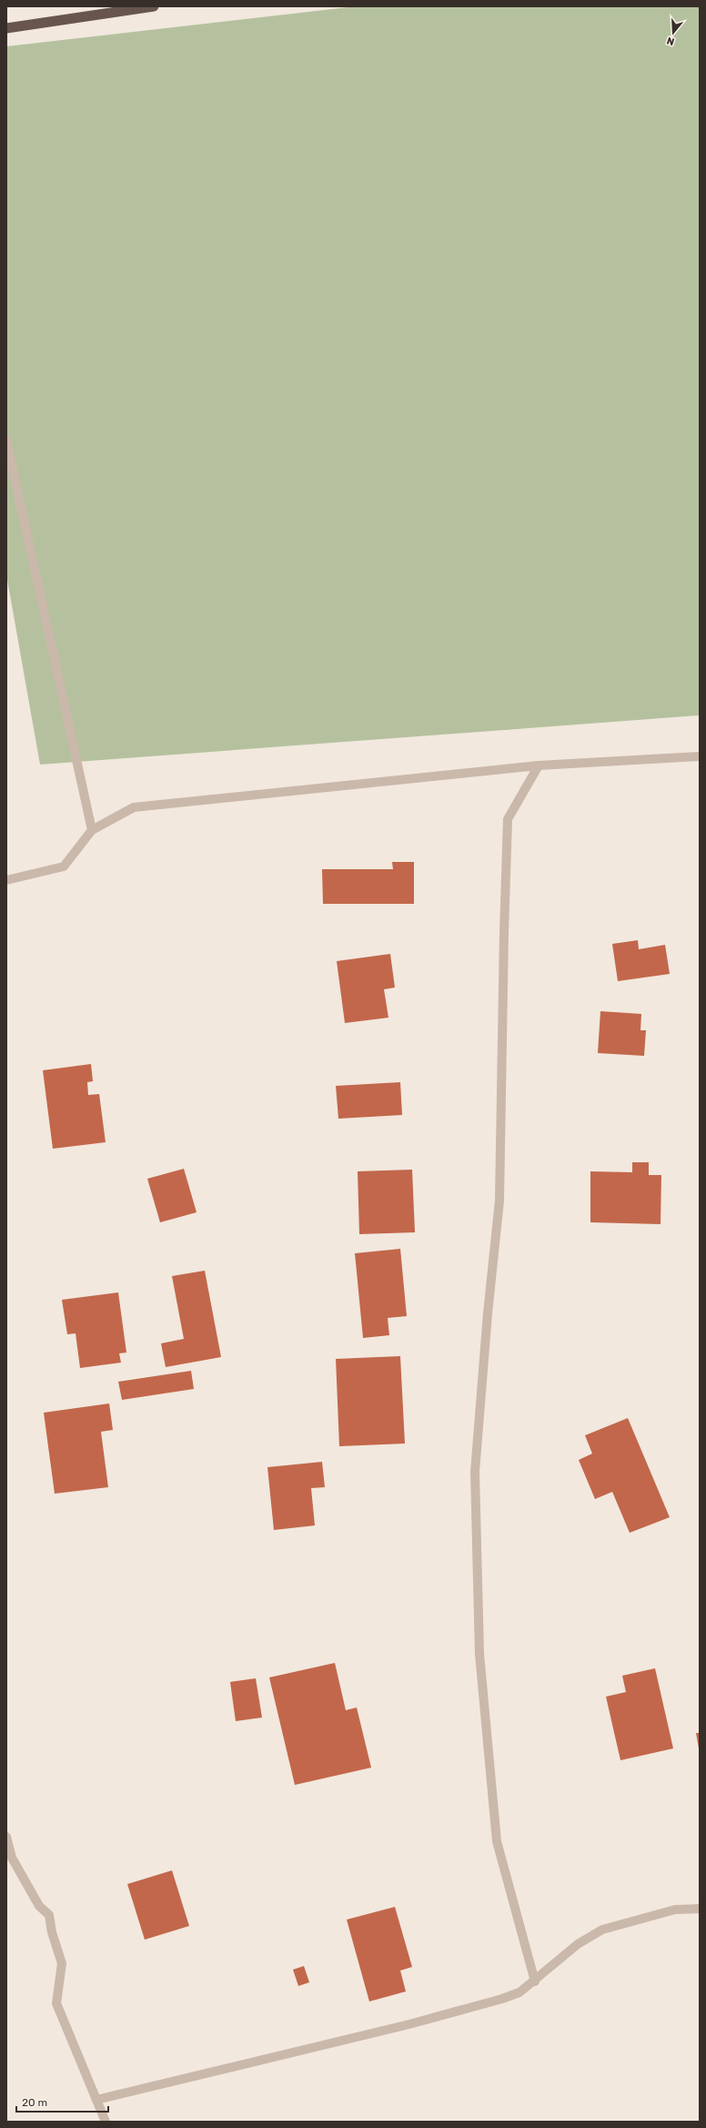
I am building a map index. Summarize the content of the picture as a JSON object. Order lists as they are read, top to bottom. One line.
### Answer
{"scale_bar":"20 m","north":"bottom"}
